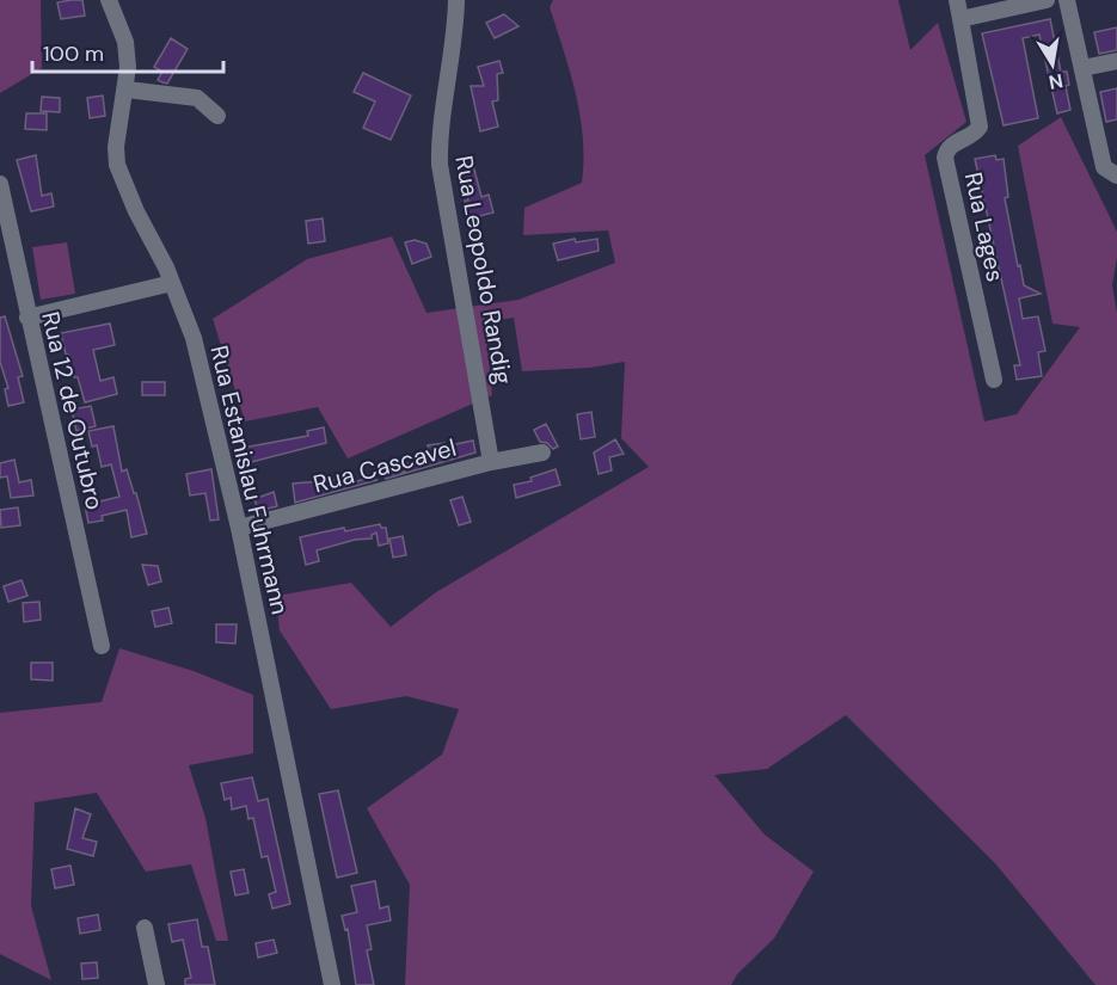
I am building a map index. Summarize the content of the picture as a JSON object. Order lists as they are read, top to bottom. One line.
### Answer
{"streets":{"street":["Rua Lages","Rua Leopoldo Randig","Rua 12 de Outubro","Rua Cascavel","Rua Estanislau Fuhrmann"]},"crossings":[["Rua Leopoldo Randig","Rua Cascavel"],["Rua Cascavel","Rua Estanislau Fuhrmann"]],"scale_bar":"100 m","north":"bottom"}
